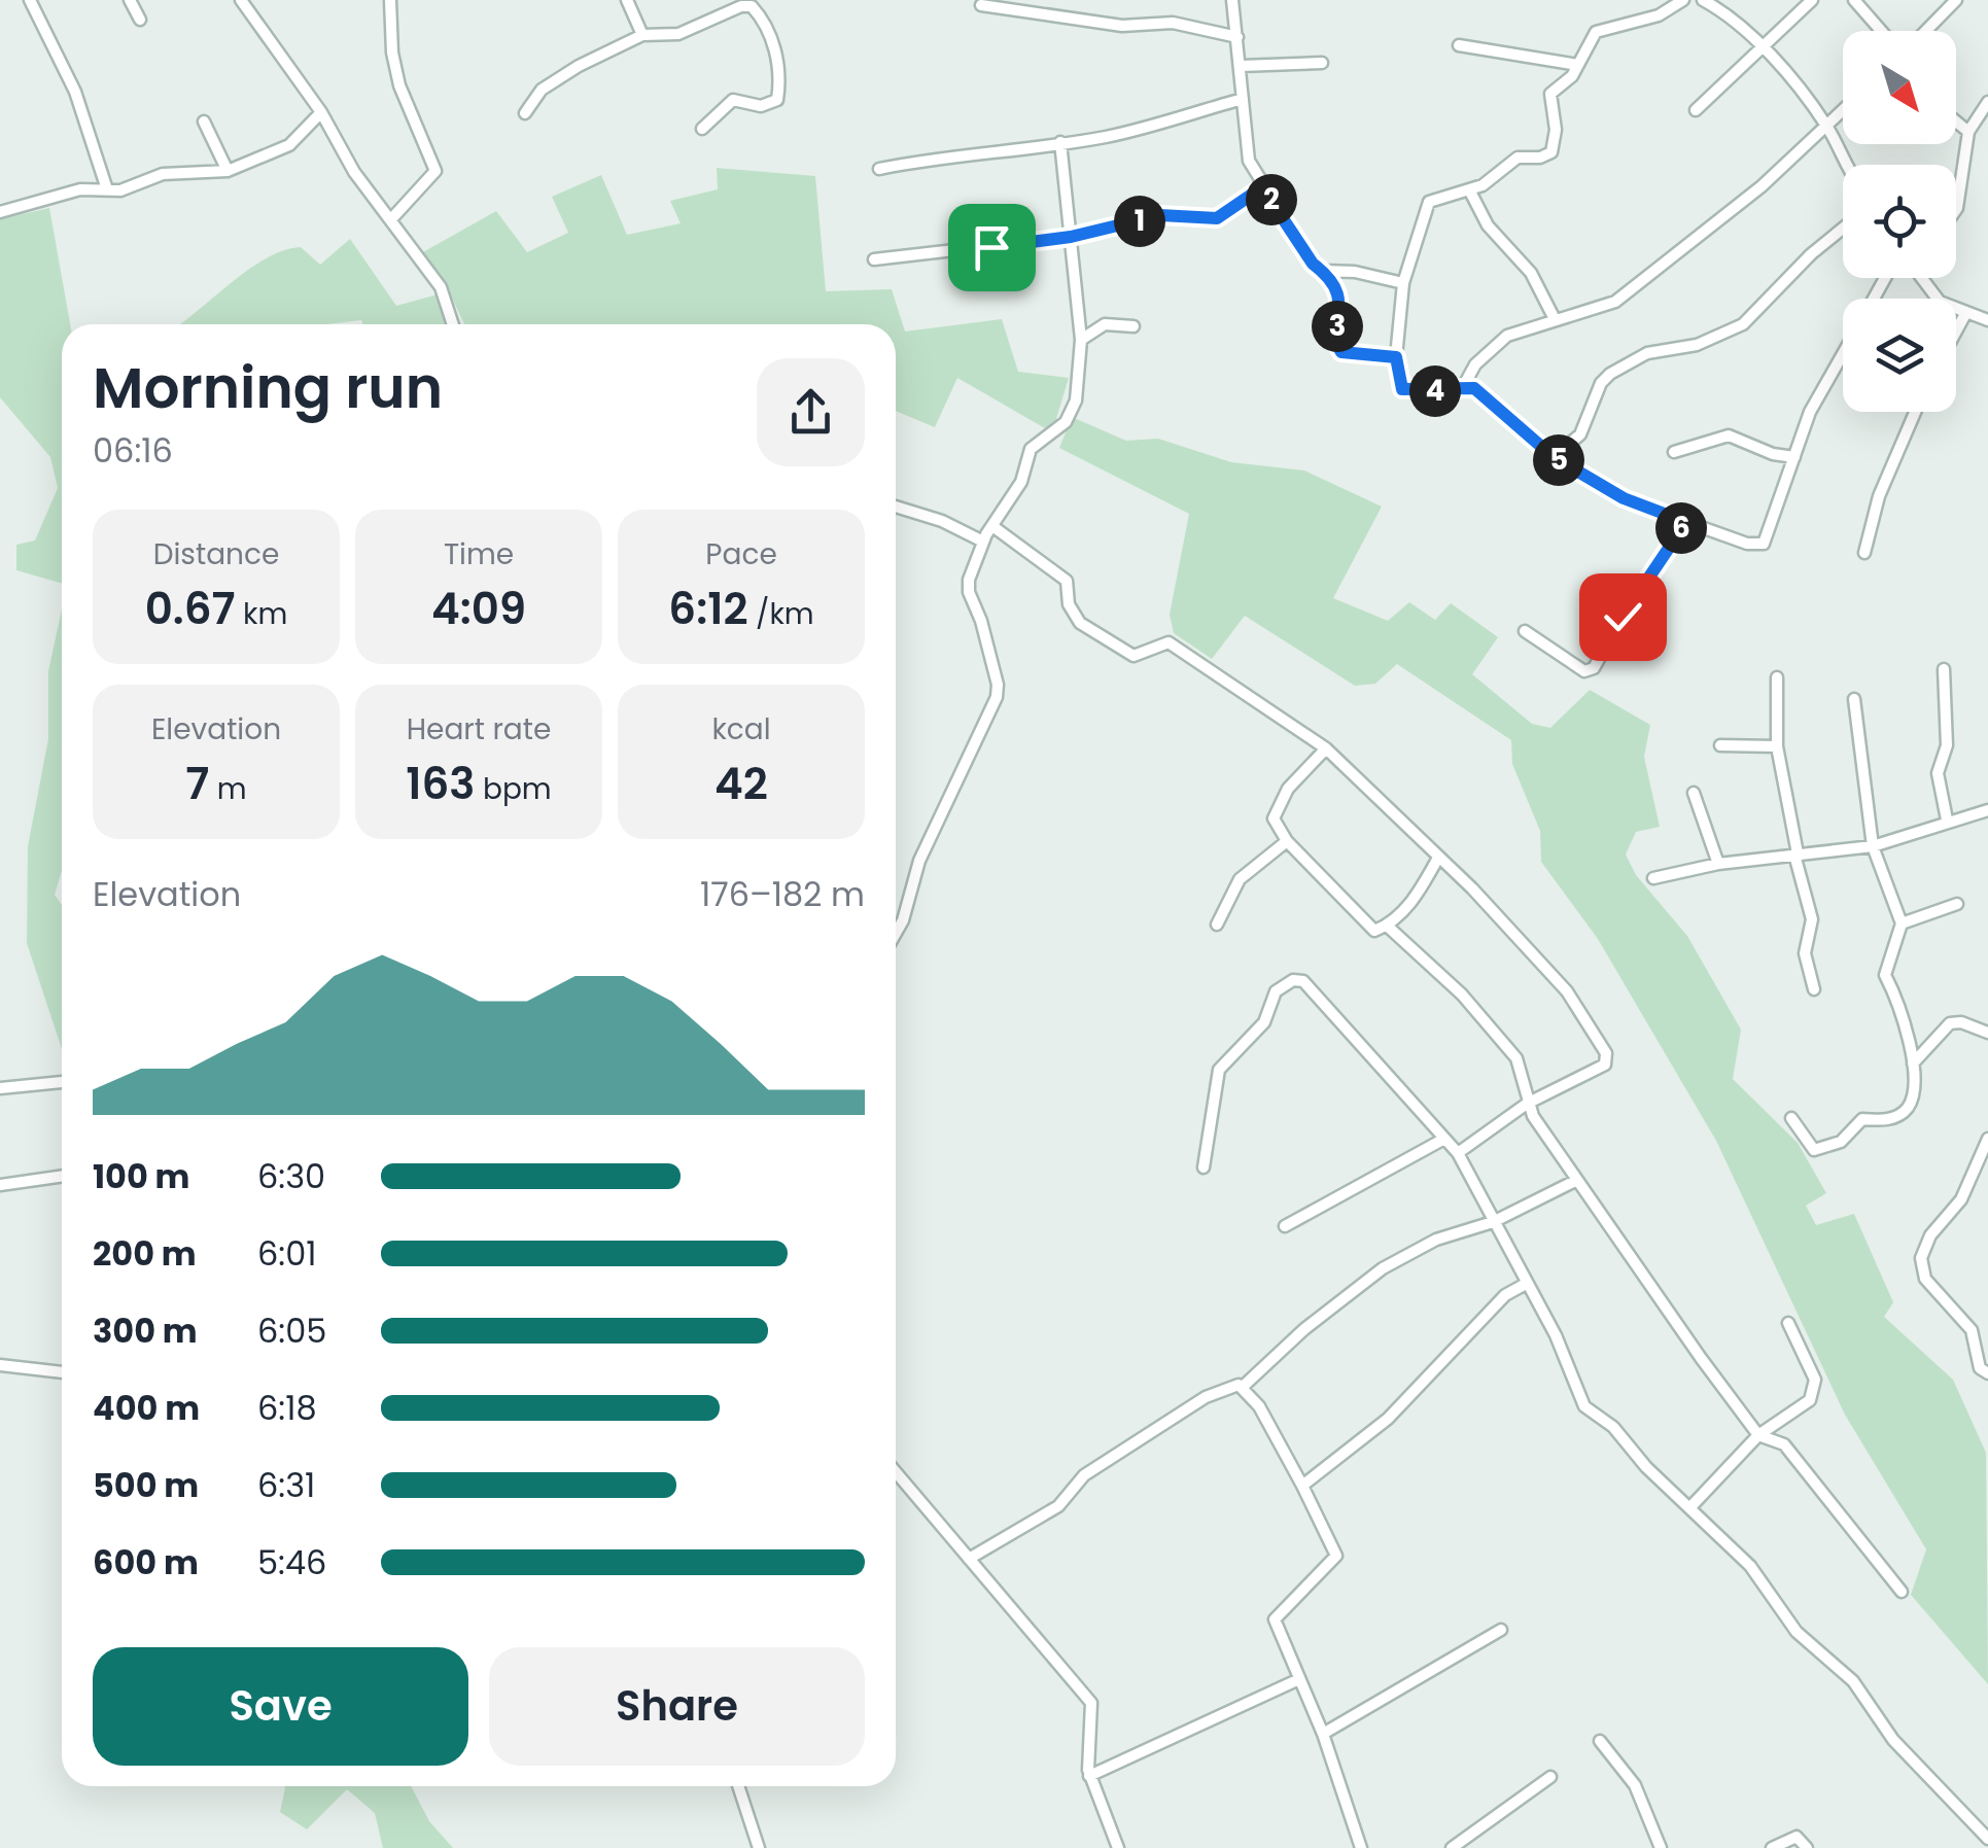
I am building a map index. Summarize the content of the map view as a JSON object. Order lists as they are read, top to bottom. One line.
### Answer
{"north":"bottom right","page":{"pins":["2","1","3","4","5","6"],"heading":["Morning run","06:16"],"stats":[["Distance","0.67 km"],["Time","4:09"],["Pace","6:12 /km"],["Elevation","7 m"],["Heart rate","163 bpm"],["kcal","42"]],"chart":["Elevation","176–182 m"],"list":[{"name":"100 m","note":"6:30"},{"name":"200 m","note":"6:01"},{"name":"300 m","note":"6:05"},{"name":"400 m","note":"6:18"},{"name":"500 m","note":"6:31"},{"name":"600 m","note":"5:46"}],"buttons":["Save","Share"]}}
